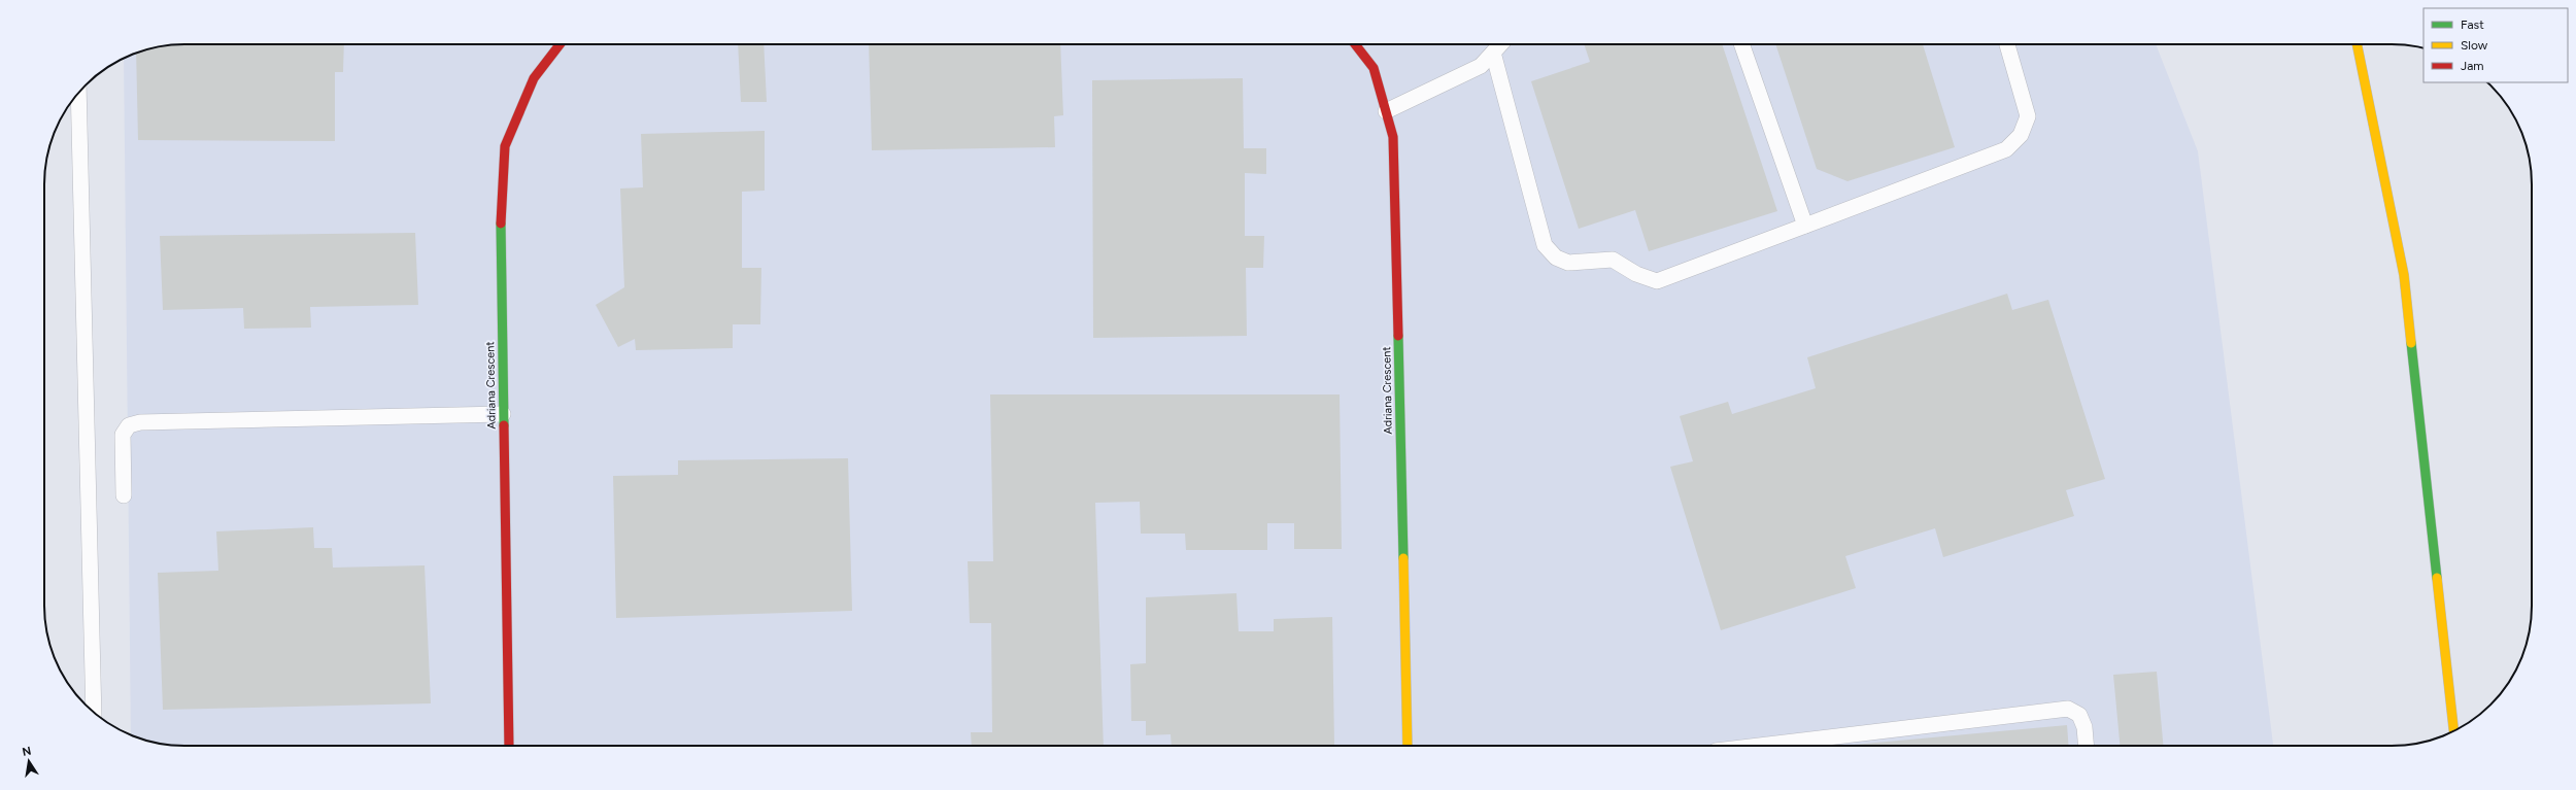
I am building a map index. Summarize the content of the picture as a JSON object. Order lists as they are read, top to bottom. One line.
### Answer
{"streets":{"main road":["Adriana Crescent"]},"legend":["Fast","Slow","Jam"],"north":"top"}
